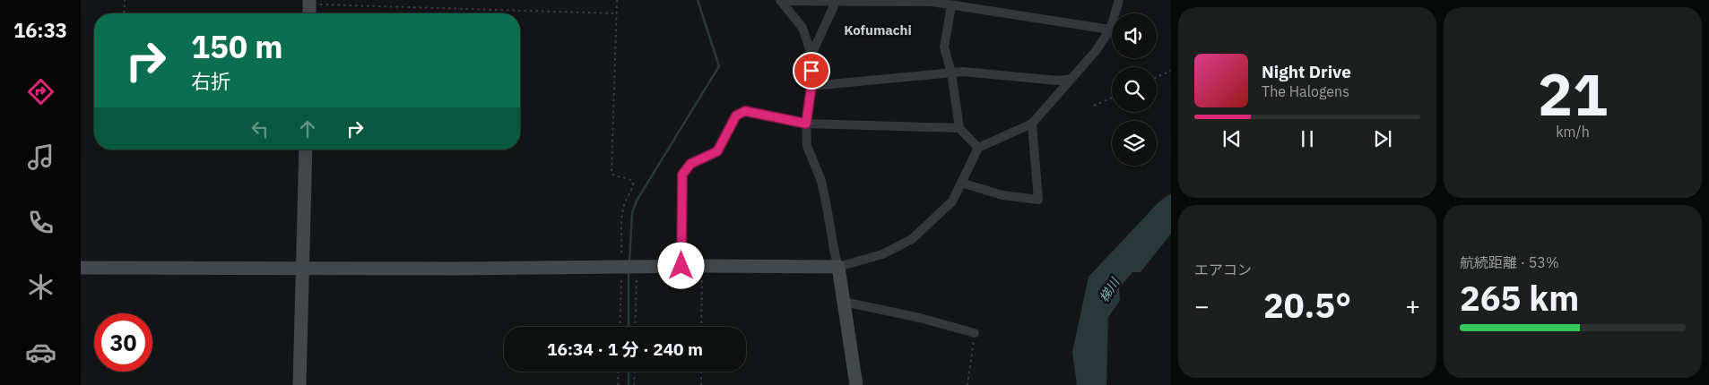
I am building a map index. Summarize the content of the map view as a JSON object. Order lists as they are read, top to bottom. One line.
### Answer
{"districts":["Kofumachi"],"water":["梯川"],"page":{"tabs":"16:33","tile":[["21","km/h"],"エアコン",["航続距離 · 53%","265 km"]],"turn":["150 m","右折"],"song":["Night Drive","The Halogens"],"heat":["−","20.5°","+"],"limit":"30","trip":"16:34 · 1 分 · 240 m"}}
